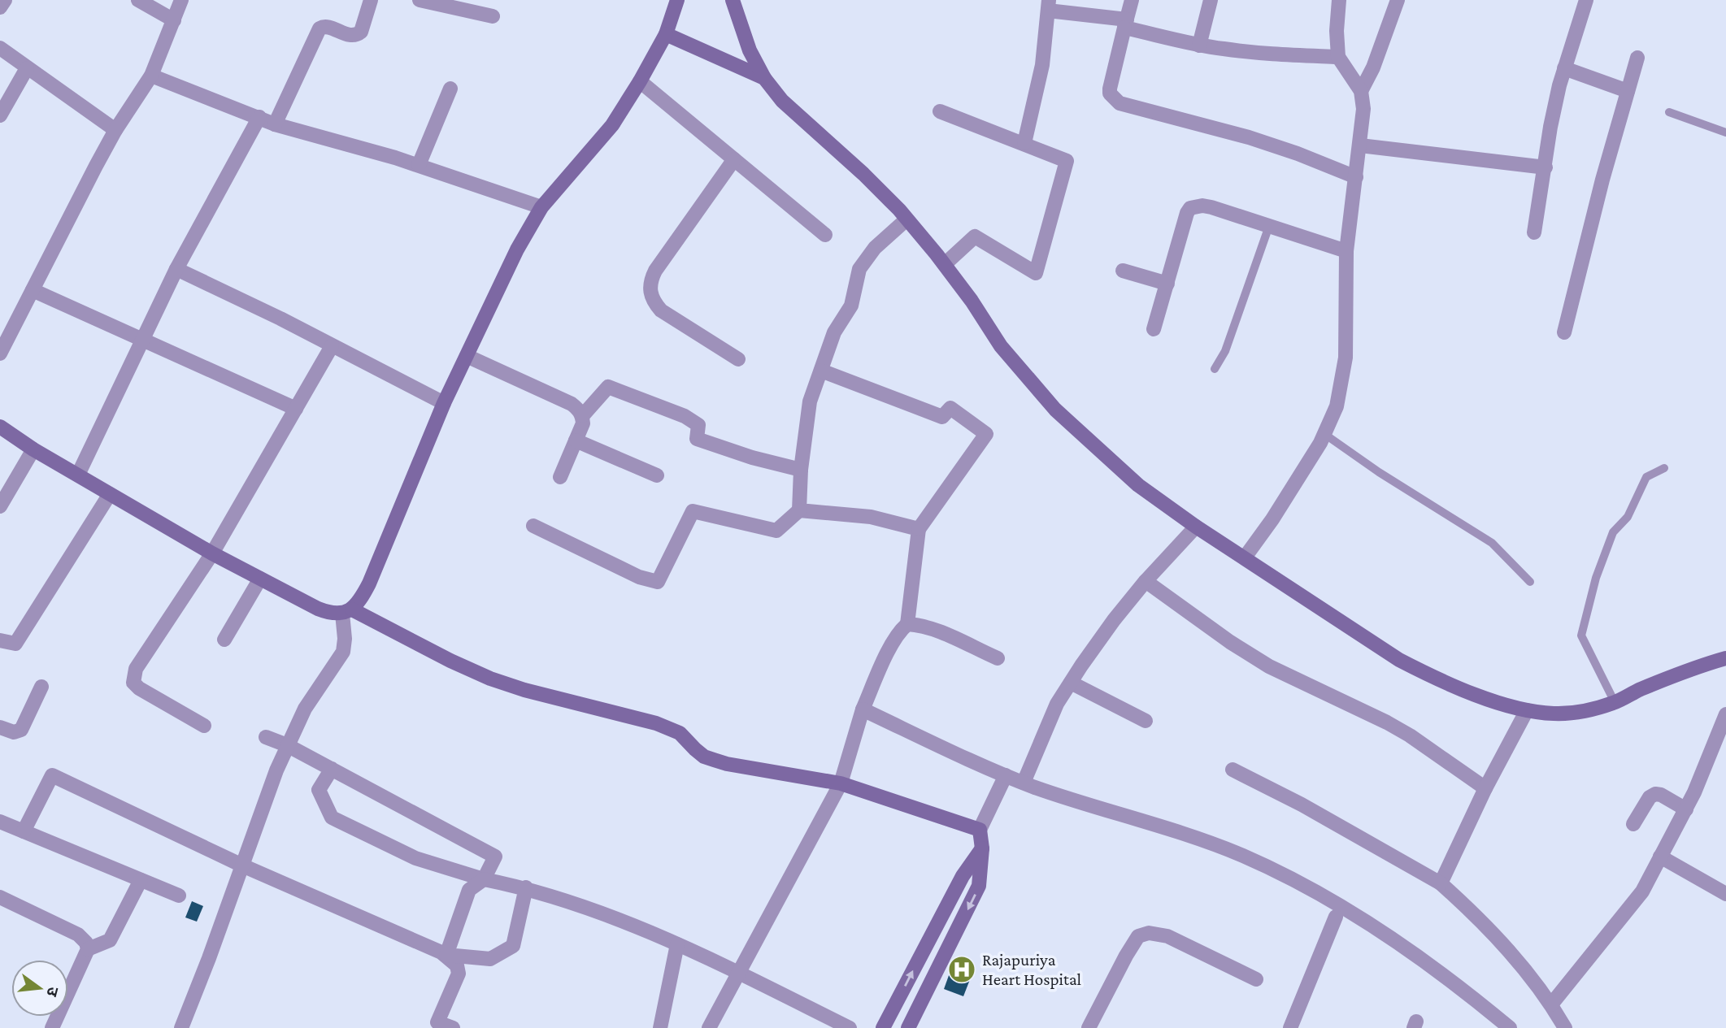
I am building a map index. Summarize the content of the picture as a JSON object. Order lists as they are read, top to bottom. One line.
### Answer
{"places":{"hospital":["Rajapuriya Heart Hospital"]},"north":"right"}
